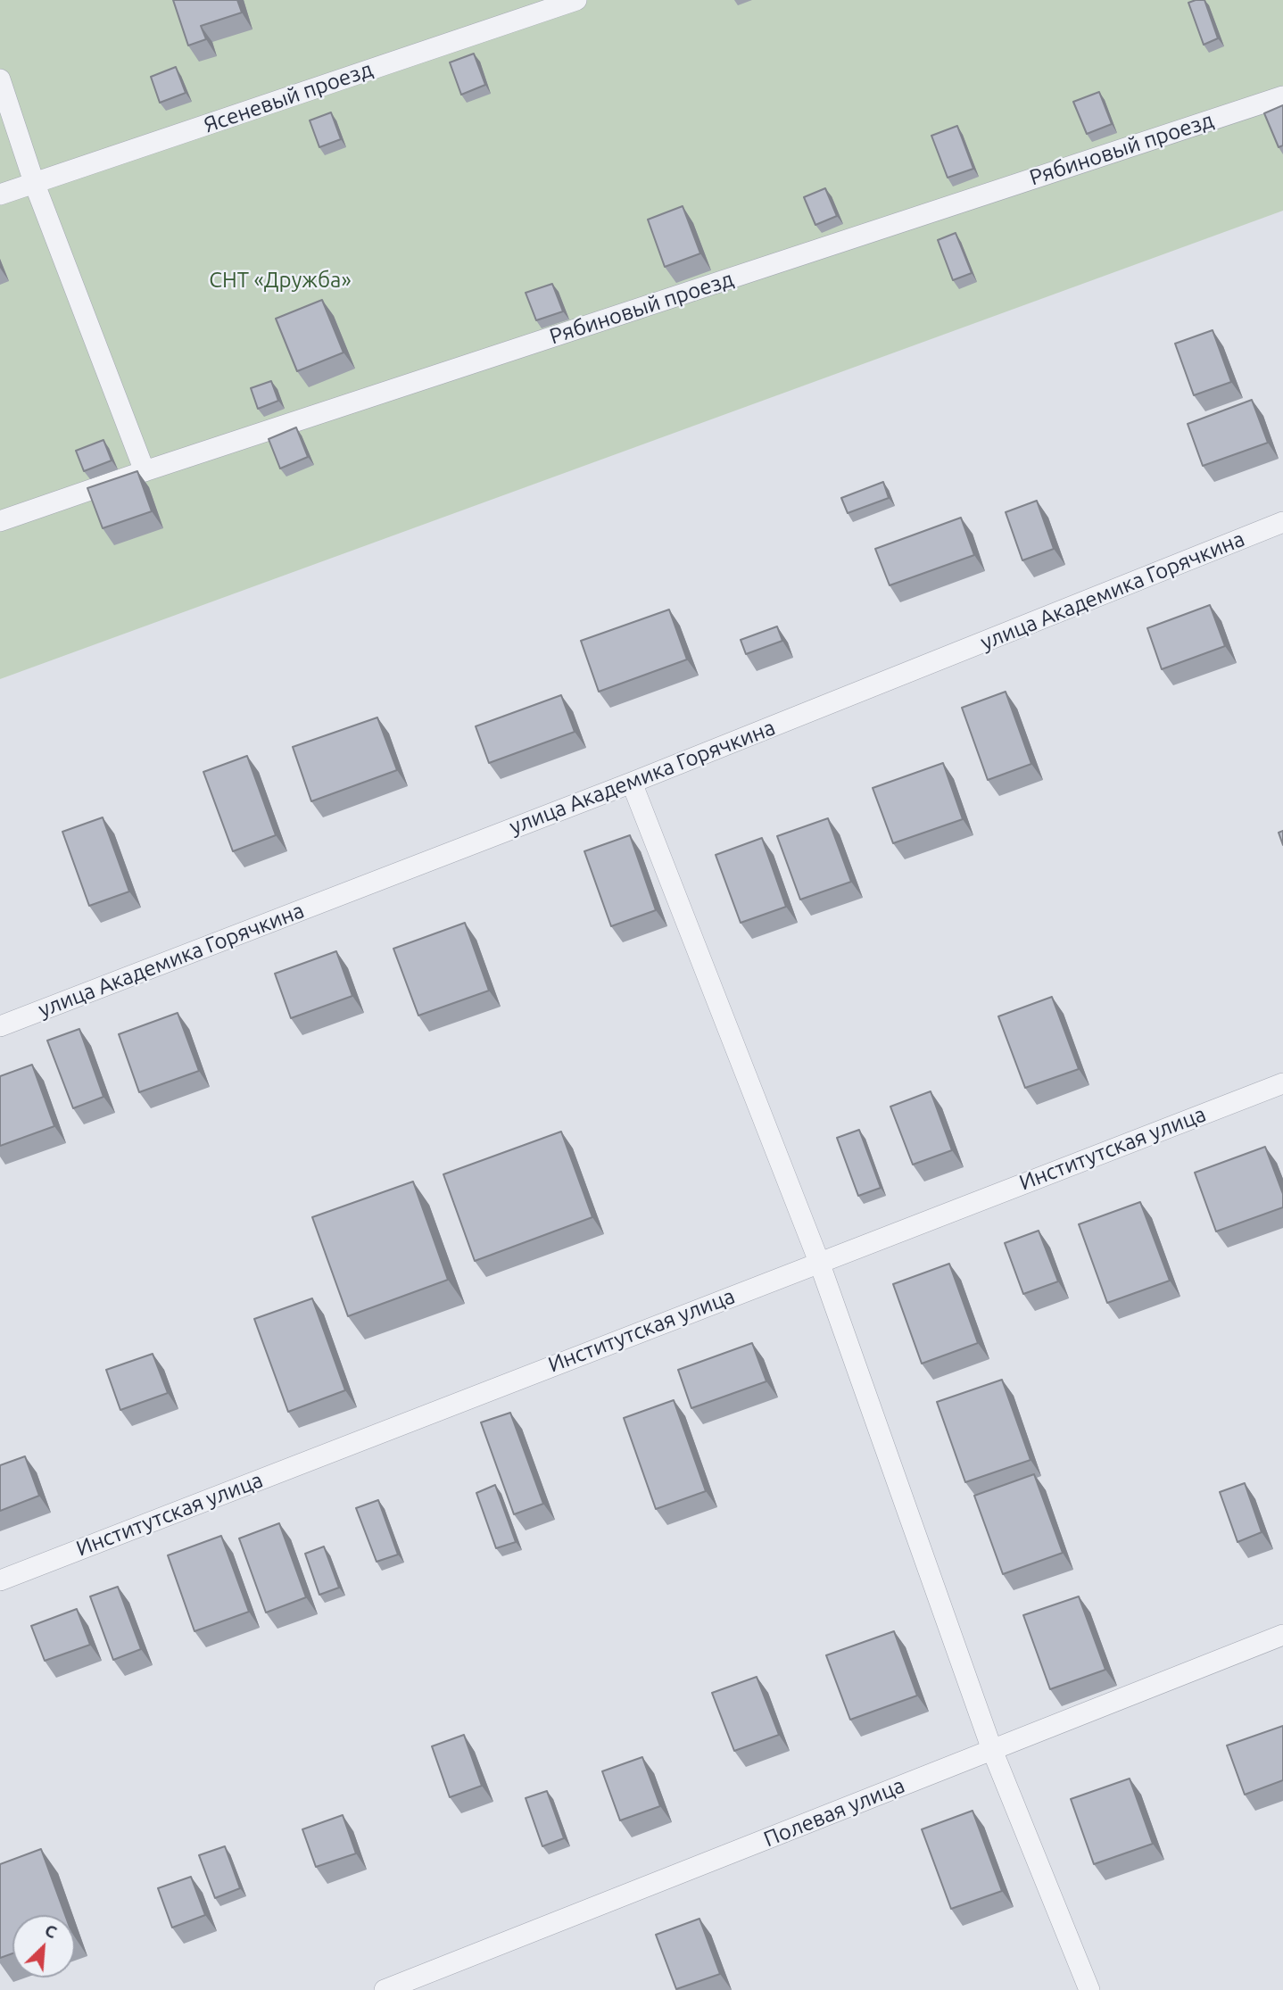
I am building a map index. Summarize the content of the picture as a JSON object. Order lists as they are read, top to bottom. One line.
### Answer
{"streets":{"lane":["Ясеневый проезд","Рябиновый проезд","улица Академика Горячкина","Институтская улица","Полевая улица"]},"parks":["СНТ «Дружба»"],"north":"top right"}
